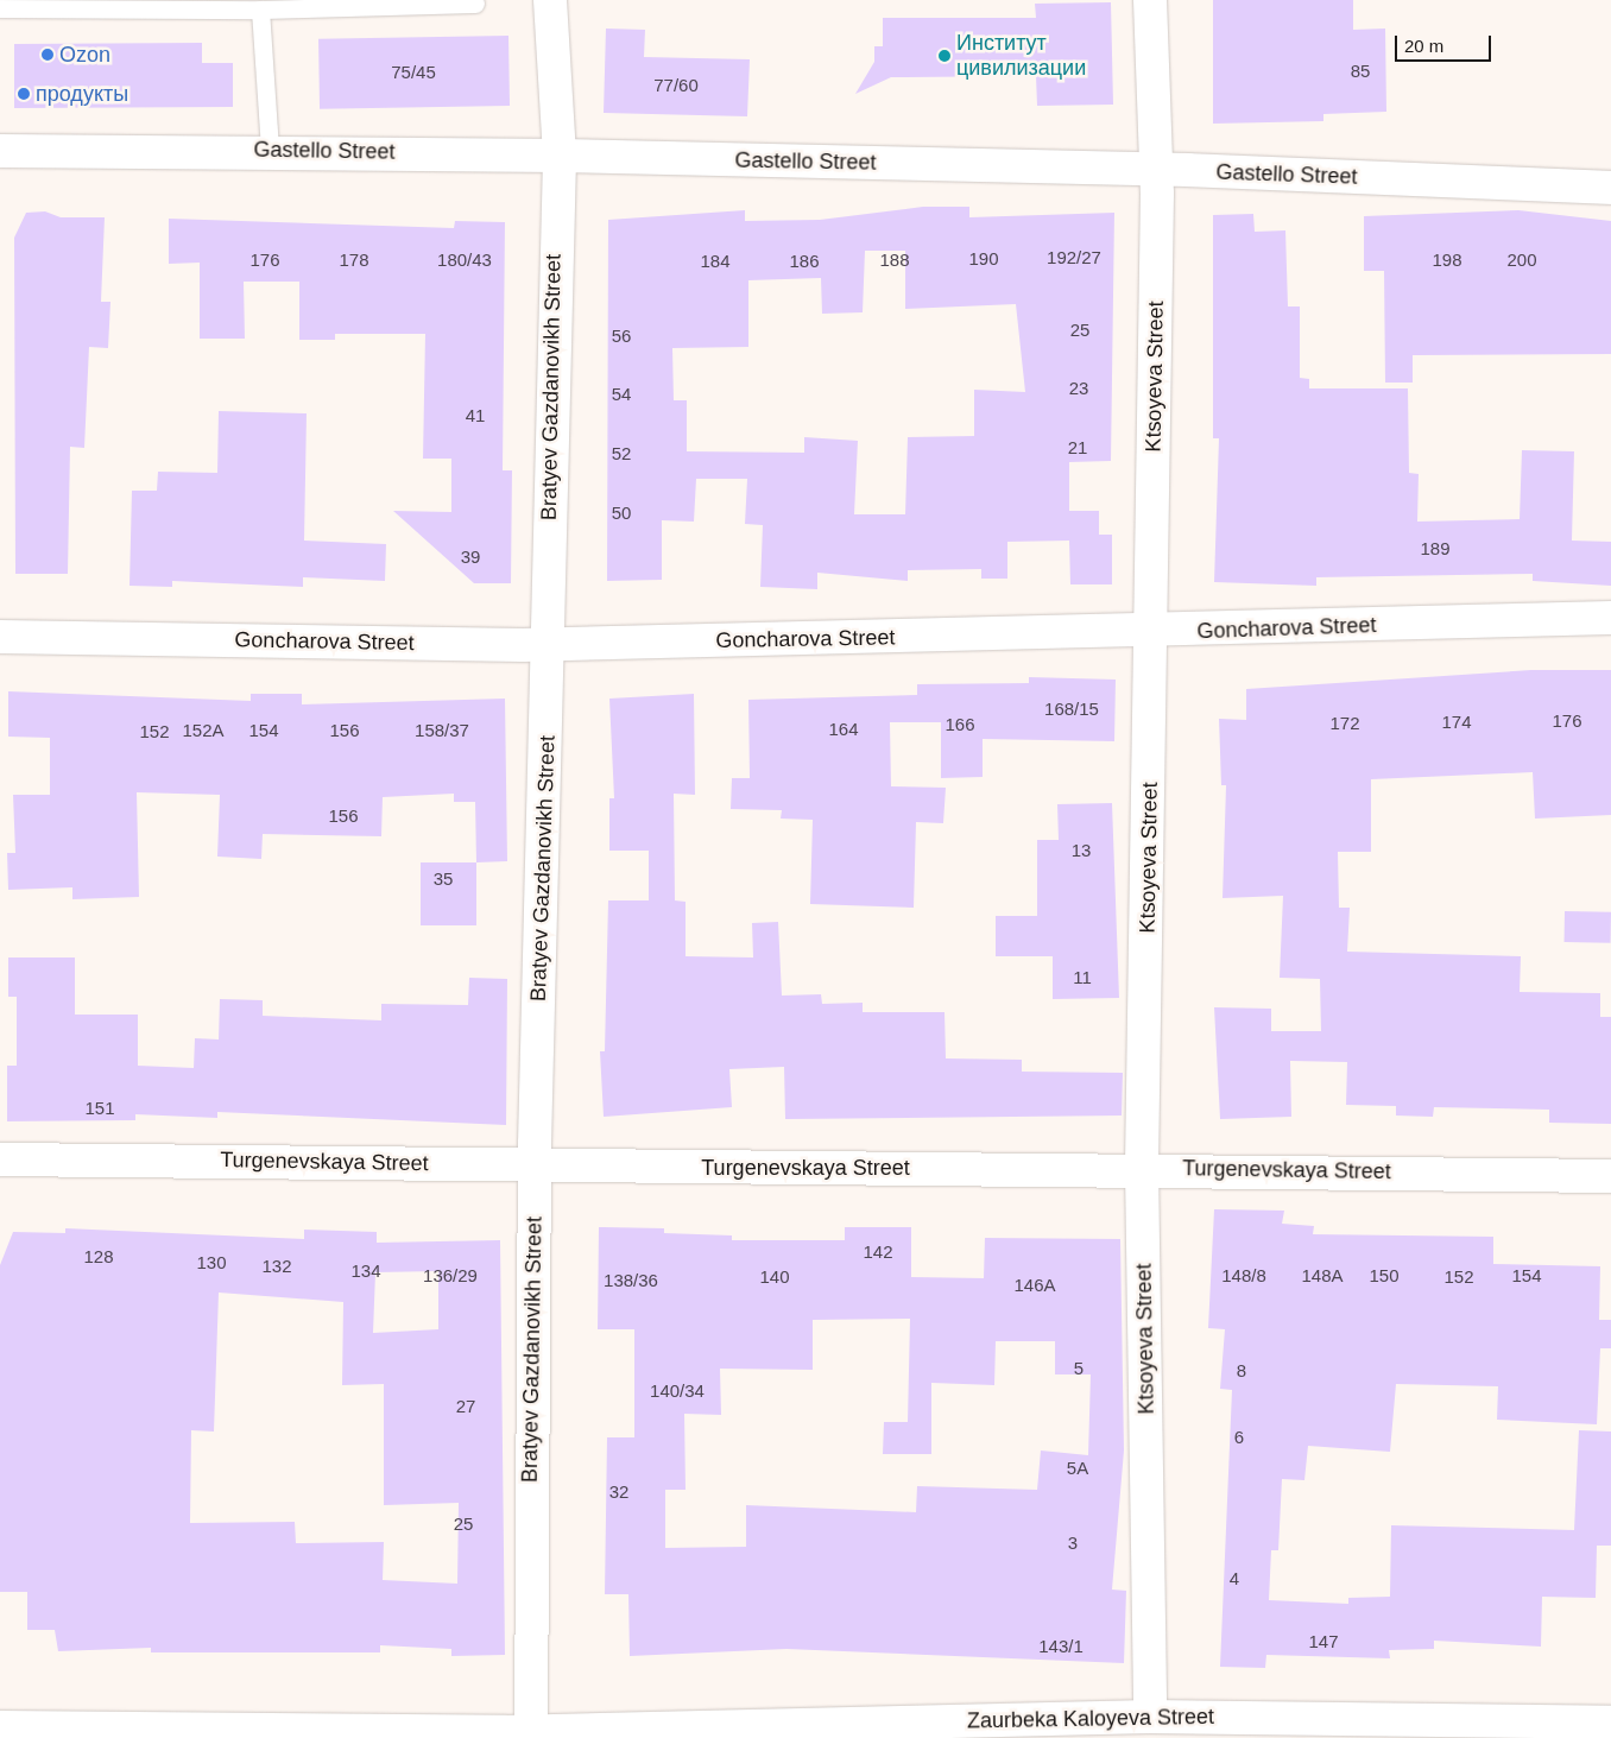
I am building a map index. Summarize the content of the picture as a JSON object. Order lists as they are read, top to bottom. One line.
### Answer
{"streets":{"street":["Gastello Street","Ktsoyeva Street","Bratyev Gazdanovikh Street","Goncharova Street","Turgenevskaya Street","Zaurbeka Kaloyeva Street"]},"crossings":[["Gastello Street","Ktsoyeva Street"],["Gastello Street","Bratyev Gazdanovikh Street"],["Ktsoyeva Street","Goncharova Street"],["Ktsoyeva Street","Turgenevskaya Street"],["Ktsoyeva Street","Zaurbeka Kaloyeva Street"],["Bratyev Gazdanovikh Street","Goncharova Street"],["Bratyev Gazdanovikh Street","Turgenevskaya Street"],["Bratyev Gazdanovikh Street","Zaurbeka Kaloyeva Street"]],"places":["Ozon","Институт цивилизации","продукты"],"house_numbers":["85","75/45","77/60","192/27","190","176","178","180/43","188","198","200","184","186","25","56","23","54","41","21","52","50","189","39","168/15","176","174","172","166","164","152А","154","156","158/37","152","156","13","35","11","151","142","128","130","132","134","136/29","148/8","148А","150","154","140","152","138/36","146А","5","8","140/34","27","6","5А","32","25","3","4","147","143/1"],"scale_bar":"20 m"}
